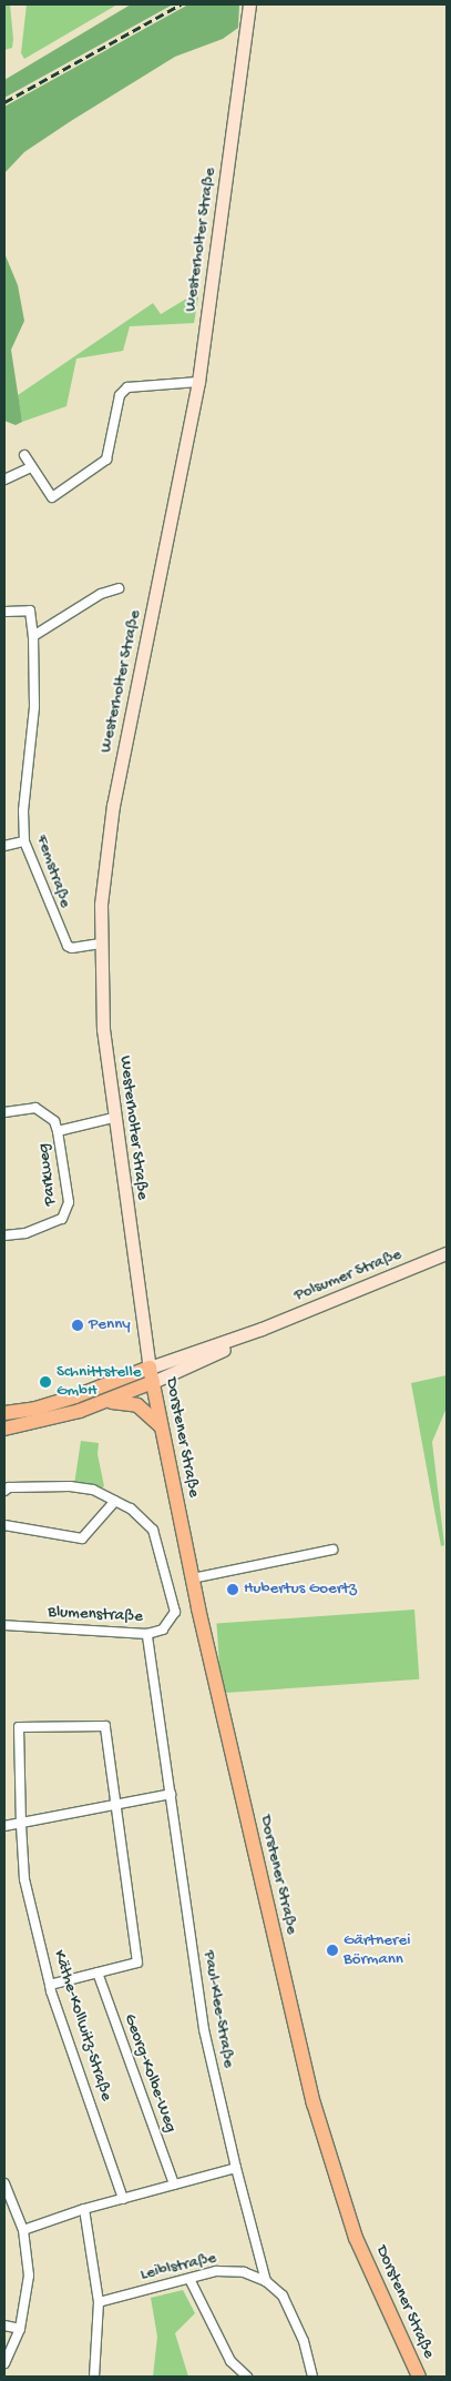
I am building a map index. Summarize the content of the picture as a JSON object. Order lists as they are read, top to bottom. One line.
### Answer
{"streets":{"main road":["Westerholter Straße","Polsumer Straße","Dorstener Straße"],"street":["Femstraße","Parkweg","Blumenstraße","Paul-Klee-Straße","Käthe-Kollwitz-Straße","Georg-Kolbe-Weg","Leiblstraße"]},"crossings":[["Westerholter Straße","Femstraße"],["Westerholter Straße","Parkweg"],["Westerholter Straße","Polsumer Straße"],["Westerholter Straße","Dorstener Straße"],["Polsumer Straße","Dorstener Straße"],["Blumenstraße","Paul-Klee-Straße"]],"places":["Penny","Schnittstelle GmbH","Hubertus Goertz","Gärtnerei Börmann"]}
